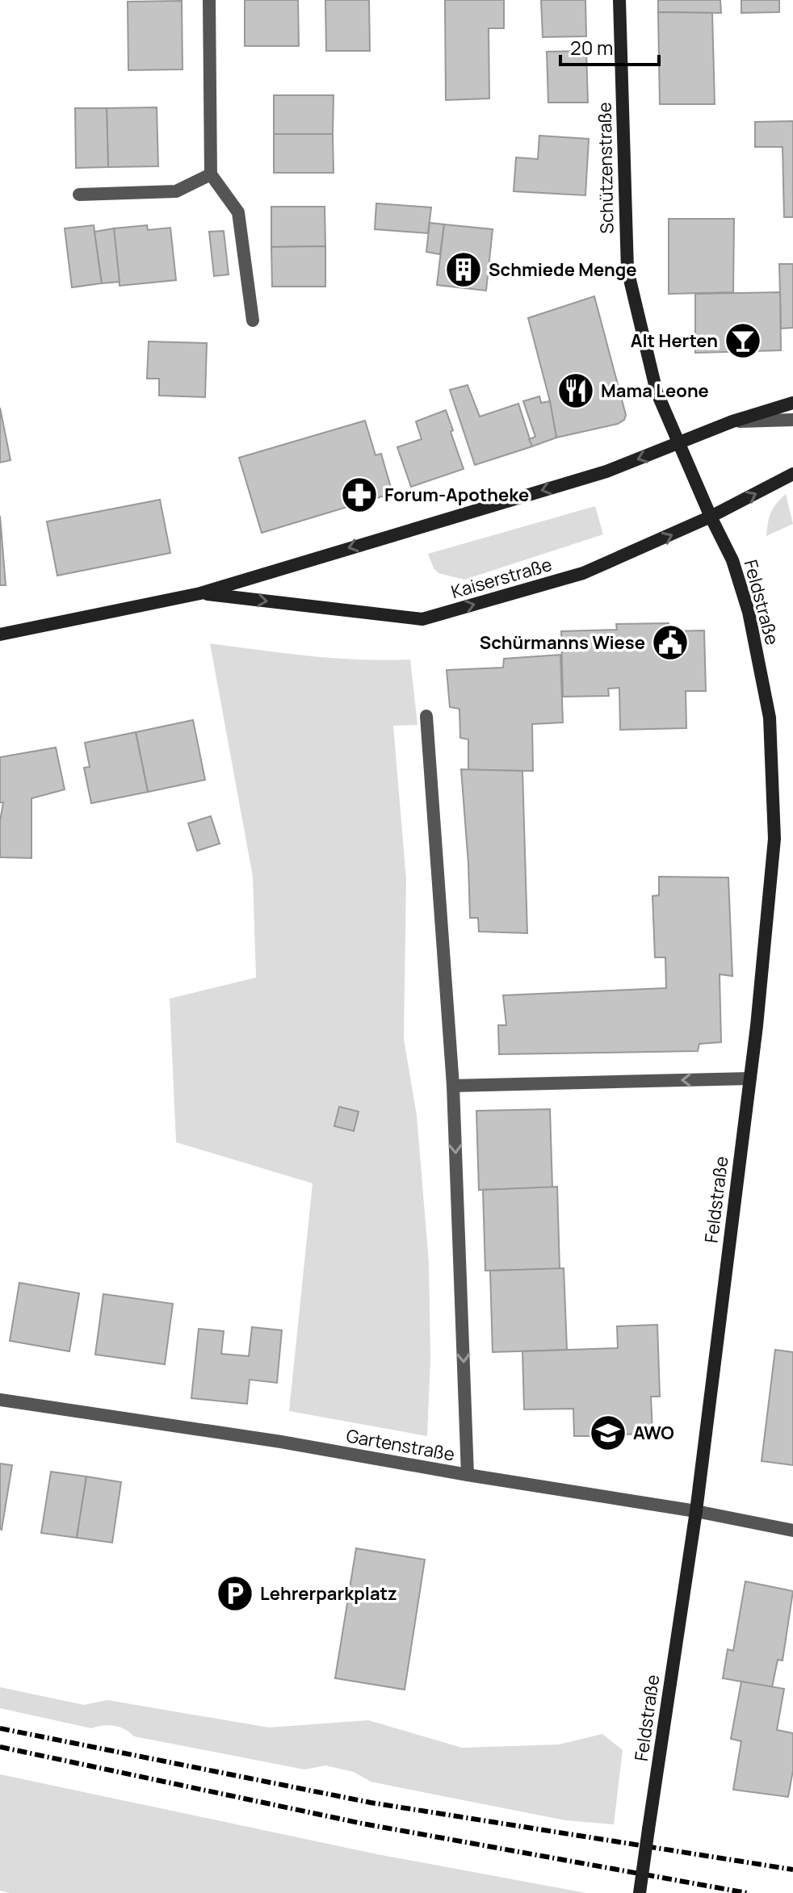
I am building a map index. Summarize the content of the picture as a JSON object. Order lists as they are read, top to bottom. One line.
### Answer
{"streets":{"main road":["Schützenstraße","Kaiserstraße","Feldstraße"],"street":["Gartenstraße"]},"crossings":[["Schützenstraße","Kaiserstraße"],["Schützenstraße","Feldstraße"],["Kaiserstraße","Feldstraße"],["Feldstraße","Gartenstraße"]],"places":{"building":["Schmiede Menge"],"bar":["Alt Herten"],"restaurant":["Mama Leone"],"pharmacy":["Forum-Apotheke"],"public building":["Schürmanns Wiese"],"school or university":["AWO"],"parking":["Lehrerparkplatz"]},"scale_bar":"20 m"}
